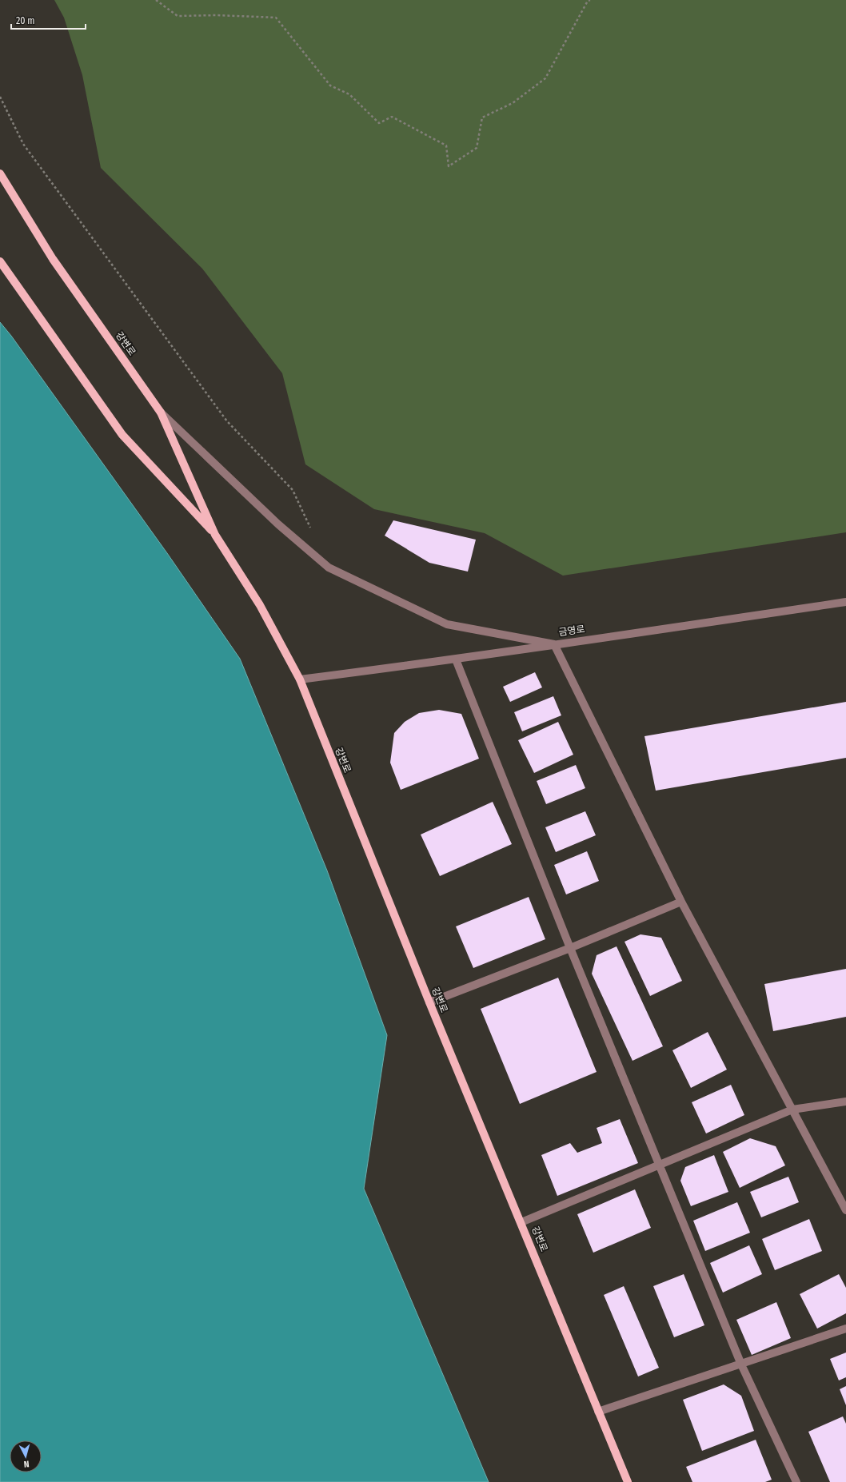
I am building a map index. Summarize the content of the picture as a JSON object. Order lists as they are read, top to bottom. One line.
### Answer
{"streets":{"main road":["강변로"],"street":["금영로"]},"crossings":[["강변로","금영로"]],"scale_bar":"20 m","north":"bottom"}
